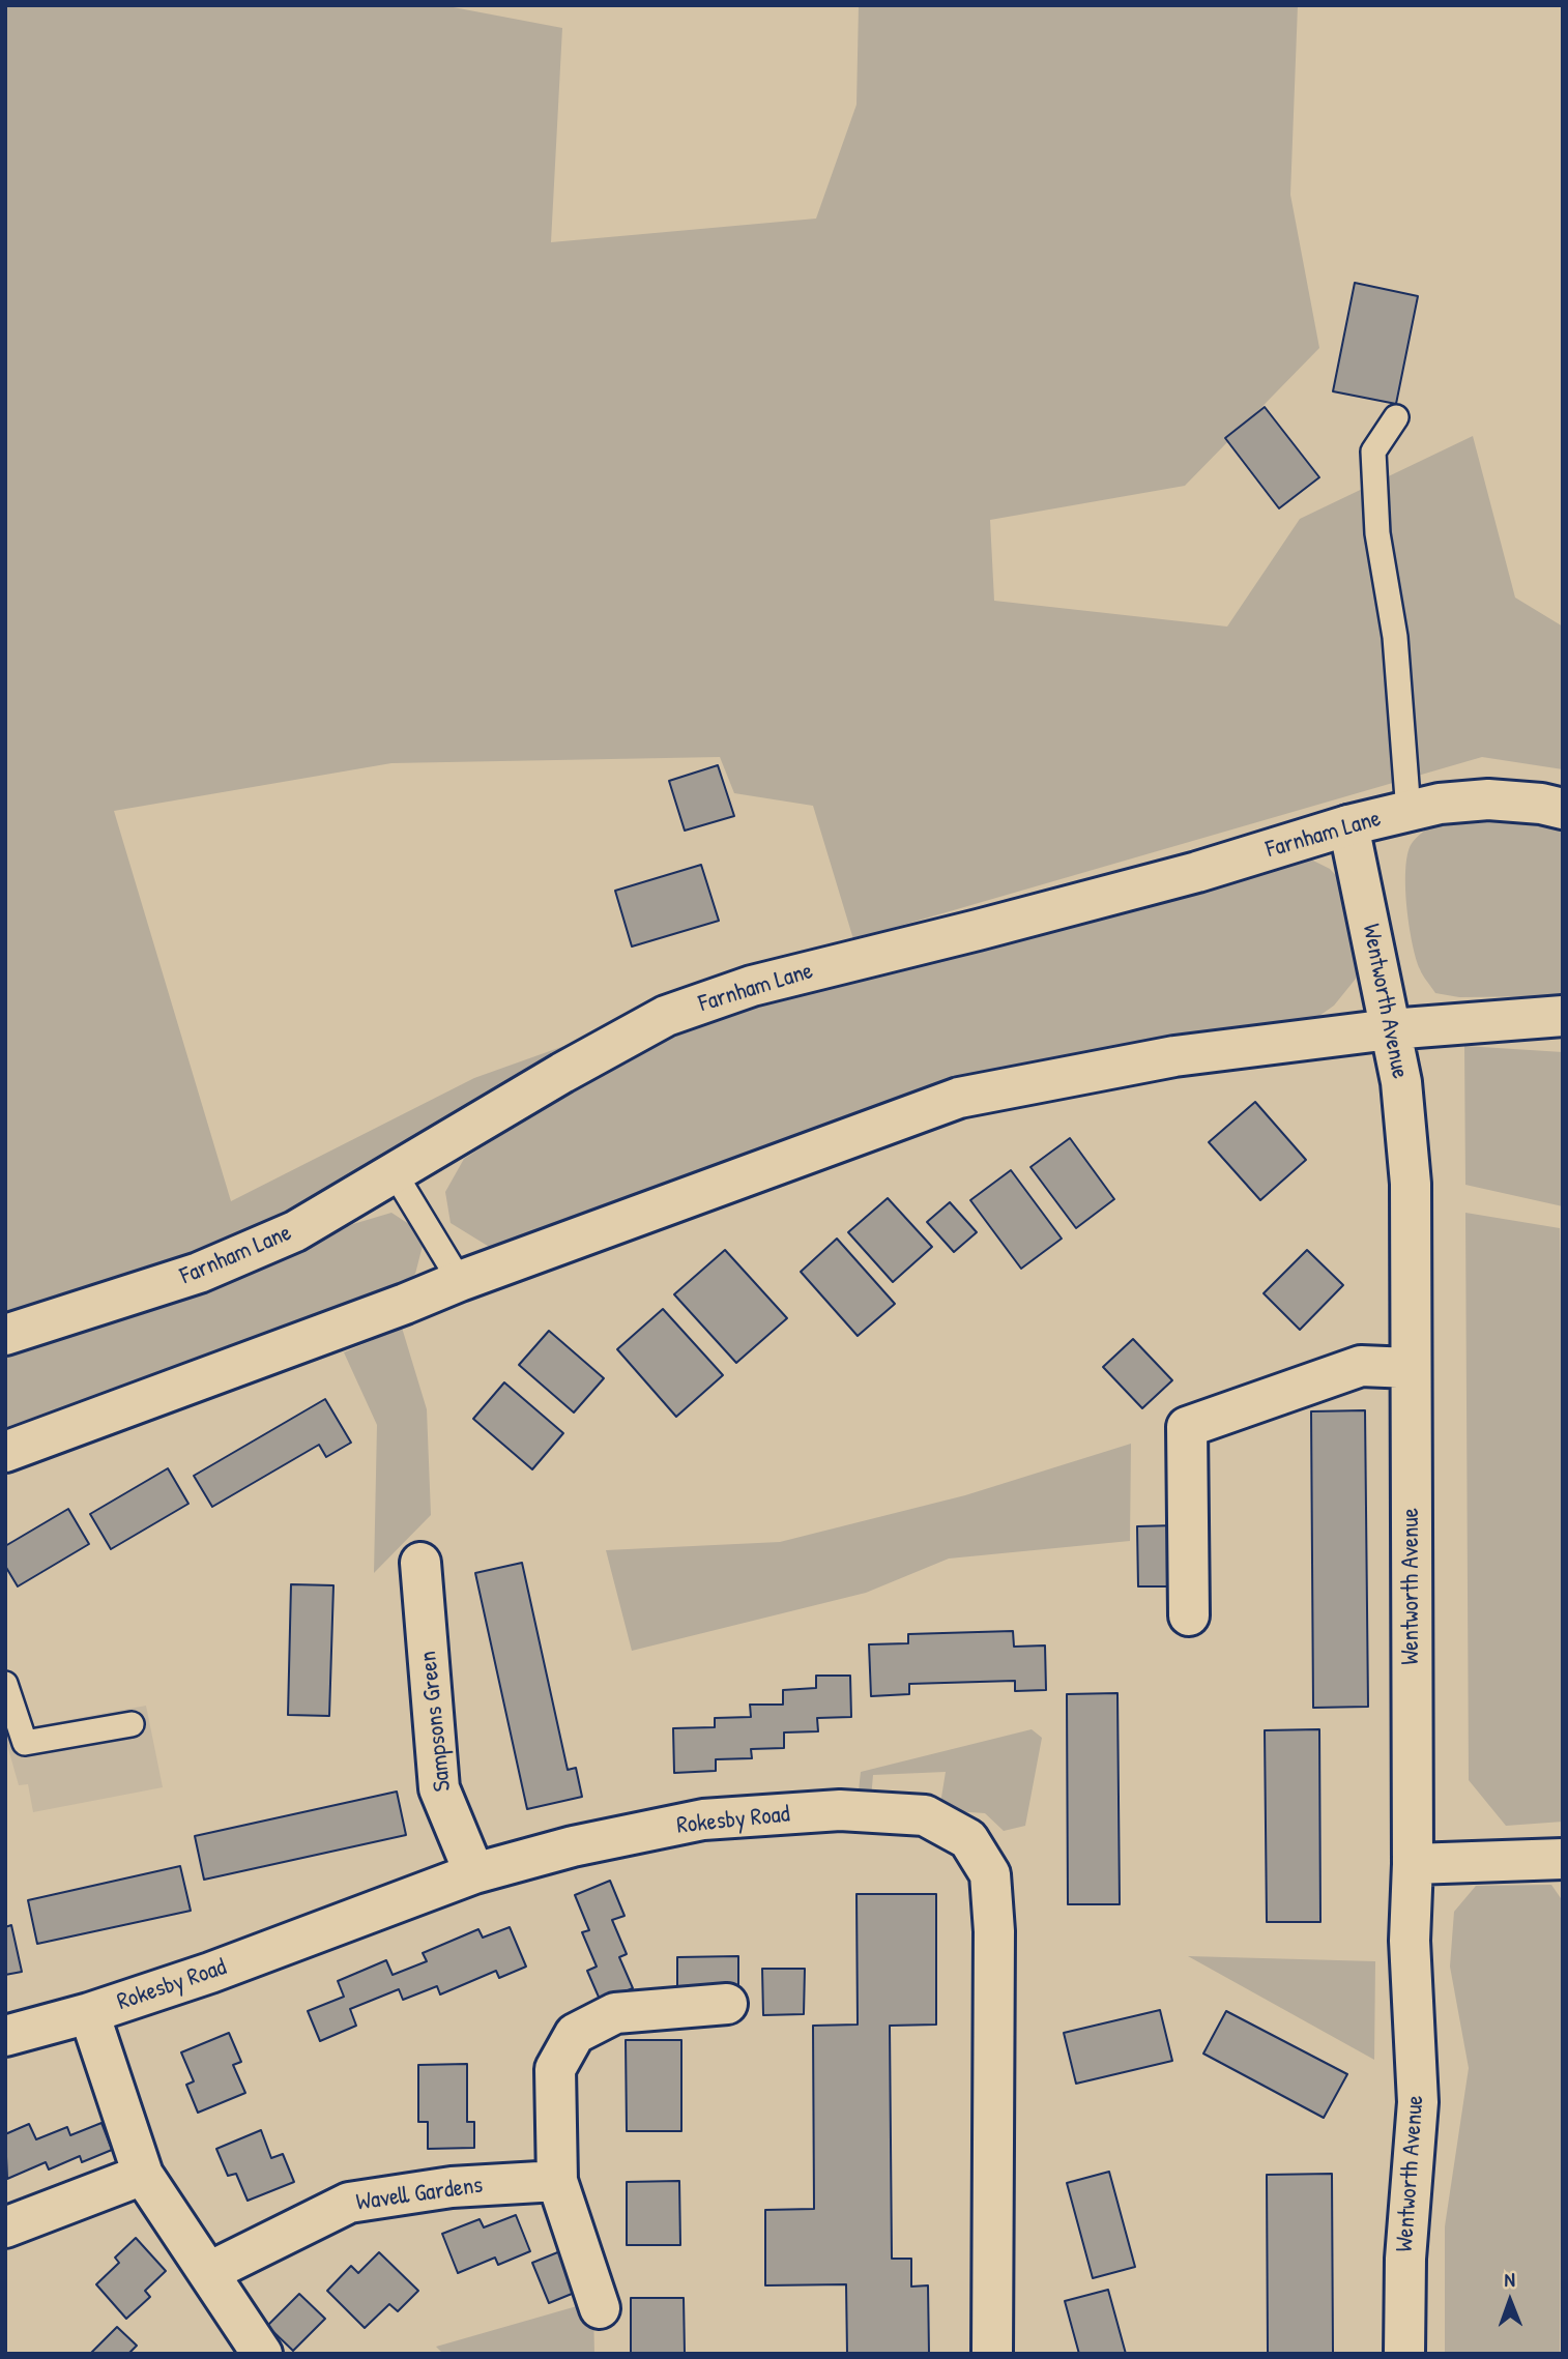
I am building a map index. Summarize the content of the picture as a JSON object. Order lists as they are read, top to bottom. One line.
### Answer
{"streets":{"street":["Farnham Lane","Wentworth Avenue","Sampsons Green","Rokesby Road","Wavell Gardens"]},"crossings":[["Farnham Lane","Wentworth Avenue"],["Sampsons Green","Rokesby Road"]],"north":"top"}
